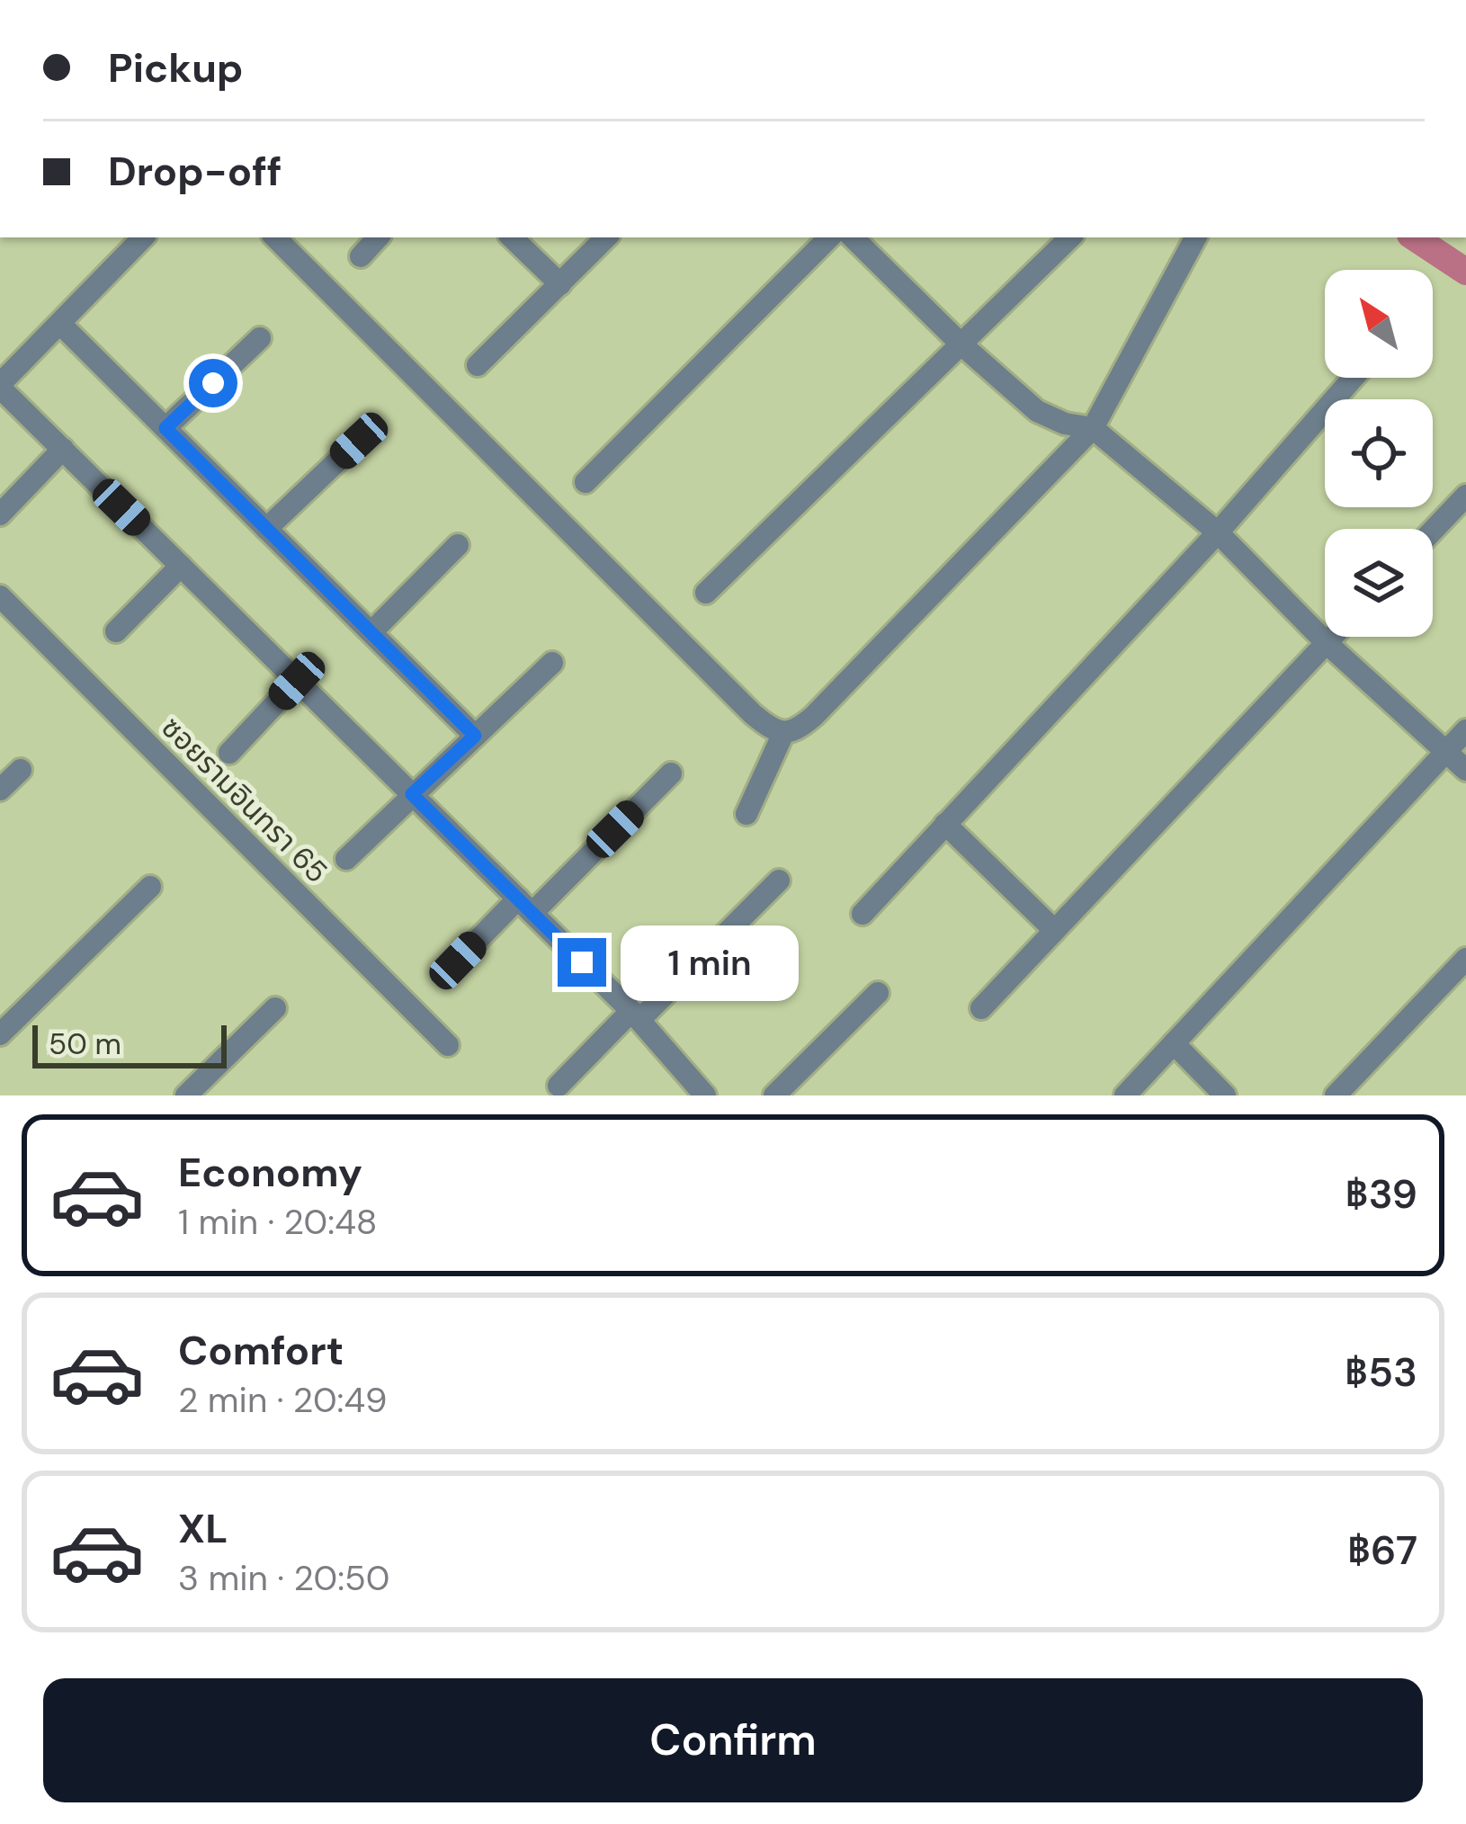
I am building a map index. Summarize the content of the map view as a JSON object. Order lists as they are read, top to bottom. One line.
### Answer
{"streets":{"street":["ซอยรามอินทรา 65"]},"scale_bar":"50 m","north":"top left","page":{"banner":["Pickup","Drop-off"],"bubble":"1 min","scale":"50 m","list":[{"name":"Economy","note":"1 min · 20:48","value":"฿39"},{"name":"Comfort","note":"2 min · 20:49","value":"฿53"},{"name":"XL","note":"3 min · 20:50","value":"฿67"}],"buttons":"Confirm"}}
